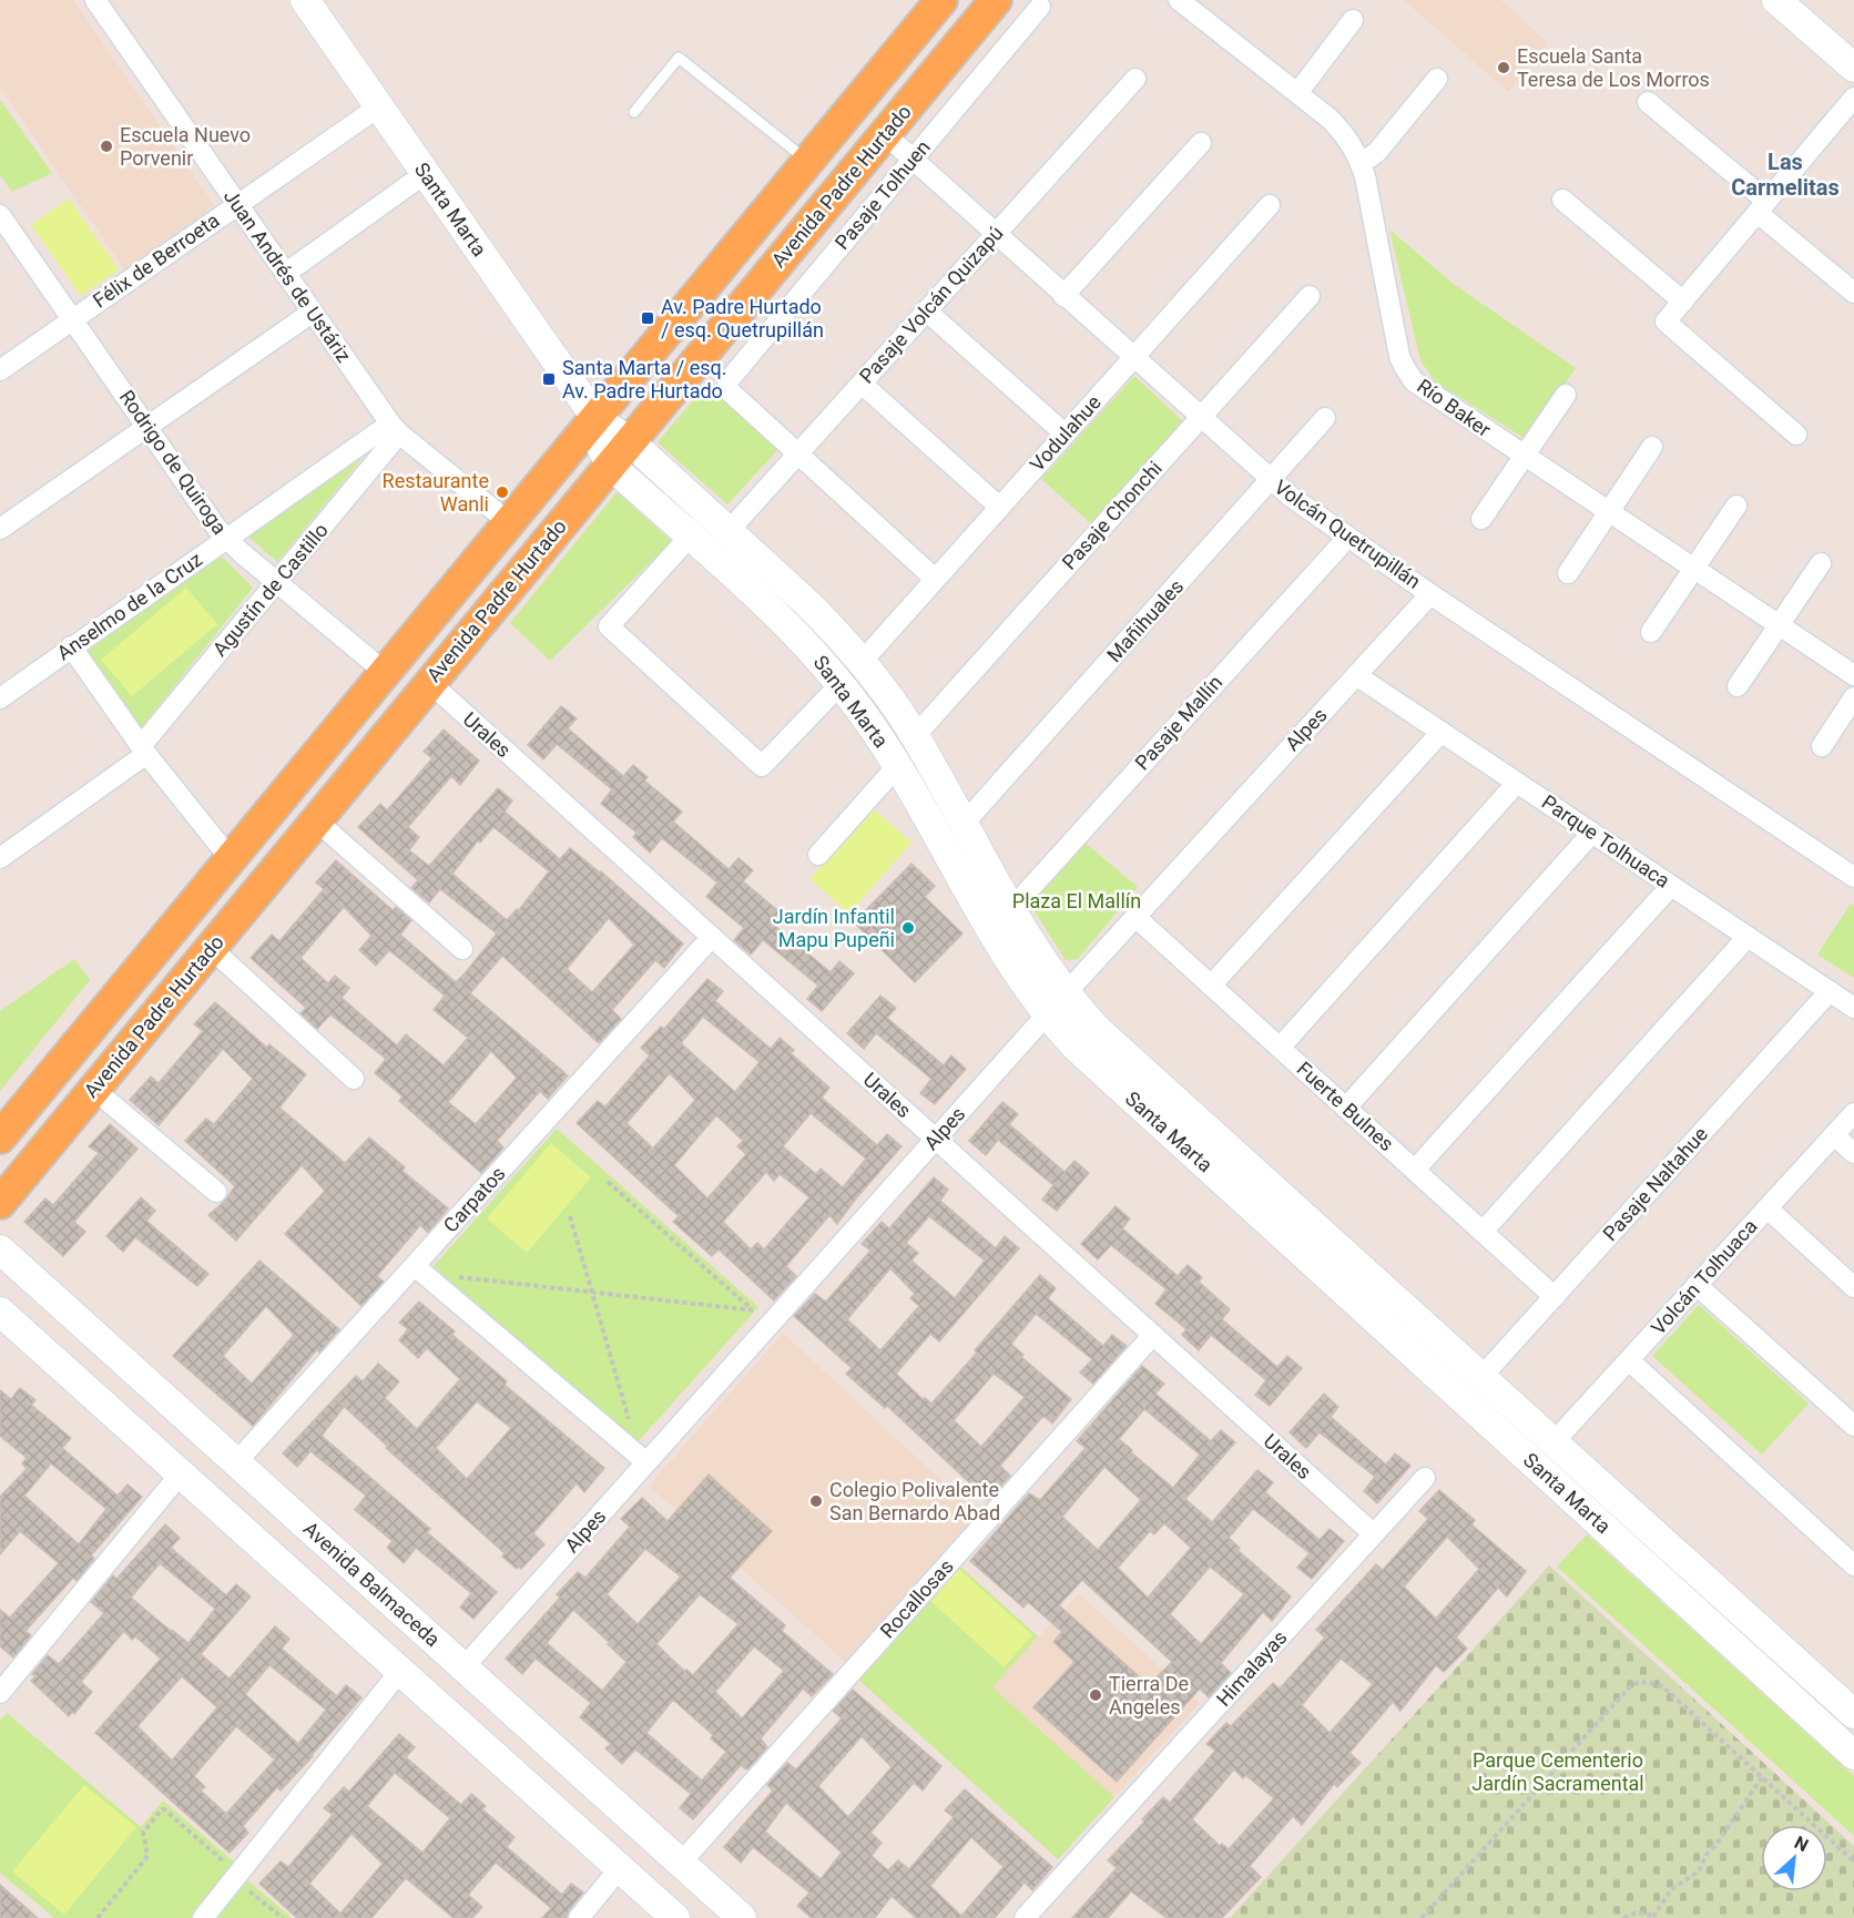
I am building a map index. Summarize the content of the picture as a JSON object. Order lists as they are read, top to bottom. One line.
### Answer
{"streets":{"main road":["Avenida Padre Hurtado"],"street":["Pasaje Tolhuen","Santa Marta","Félix de Berroeta","Juan Andrés de Ustáriz","Pasaje Volcán Quizapú","Río Baker","Vodulahue","Rodrigo de Quiroga","Pasaje Chonchi","Volcán Quetrupillán","Agustín de Castillo","Anselmo de la Cruz","Mañihuales","Pasaje Mallín","Alpes","Urales","Parque Tolhuaca","Fuerte Bulnes","Pasaje Naltahue","Carpatos","Volcán Tolhuaca","Avenida Balmaceda","Rocallosas","Himalayas"]},"crossings":[["Avenida Padre Hurtado","Santa Marta"],["Avenida Padre Hurtado","Juan Andrés de Ustáriz"],["Avenida Padre Hurtado","Rodrigo de Quiroga"],["Avenida Padre Hurtado","Volcán Quetrupillán"],["Avenida Padre Hurtado","Urales"],["Pasaje Tolhuen","Pasaje Volcán Quizapú"],["Pasaje Tolhuen","Volcán Quetrupillán"],["Santa Marta","Félix de Berroeta"],["Santa Marta","Pasaje Volcán Quizapú"],["Santa Marta","Vodulahue"],["Santa Marta","Pasaje Chonchi"],["Santa Marta","Mañihuales"],["Santa Marta","Pasaje Mallín"],["Santa Marta","Alpes"],["Santa Marta","Pasaje Naltahue"],["Santa Marta","Volcán Tolhuaca"],["Félix de Berroeta","Juan Andrés de Ustáriz"],["Félix de Berroeta","Rodrigo de Quiroga"],["Juan Andrés de Ustáriz","Agustín de Castillo"],["Juan Andrés de Ustáriz","Anselmo de la Cruz"],["Pasaje Volcán Quizapú","Volcán Quetrupillán"],["Vodulahue","Volcán Quetrupillán"],["Rodrigo de Quiroga","Agustín de Castillo"],["Rodrigo de Quiroga","Anselmo de la Cruz"],["Pasaje Chonchi","Volcán Quetrupillán"],["Volcán Quetrupillán","Mañihuales"],["Volcán Quetrupillán","Pasaje Mallín"],["Volcán Quetrupillán","Alpes"],["Agustín de Castillo","Anselmo de la Cruz"],["Alpes","Urales"],["Alpes","Parque Tolhuaca"],["Alpes","Fuerte Bulnes"],["Alpes","Avenida Balmaceda"],["Urales","Carpatos"],["Urales","Rocallosas"],["Urales","Himalayas"],["Parque Tolhuaca","Pasaje Naltahue"],["Fuerte Bulnes","Pasaje Naltahue"],["Carpatos","Avenida Balmaceda"],["Avenida Balmaceda","Rocallosas"]],"districts":["Las Carmelitas"],"parks":["Plaza El Mallín","Parque Cementerio Jardín Sacramental"],"places":{"other":["Escuela Santa Teresa de Los Morros","Escuela Nuevo Porvenir","Restaurante Wanli","Jardín Infantil Mapu Pupeñi","Colegio Polivalente San Bernardo Abad","Tierra De Angeles"],"transit":["Av. Padre Hurtado / esq. Quetrupillán","Santa Marta / esq. Av. Padre Hurtado"]},"north":"top right"}
